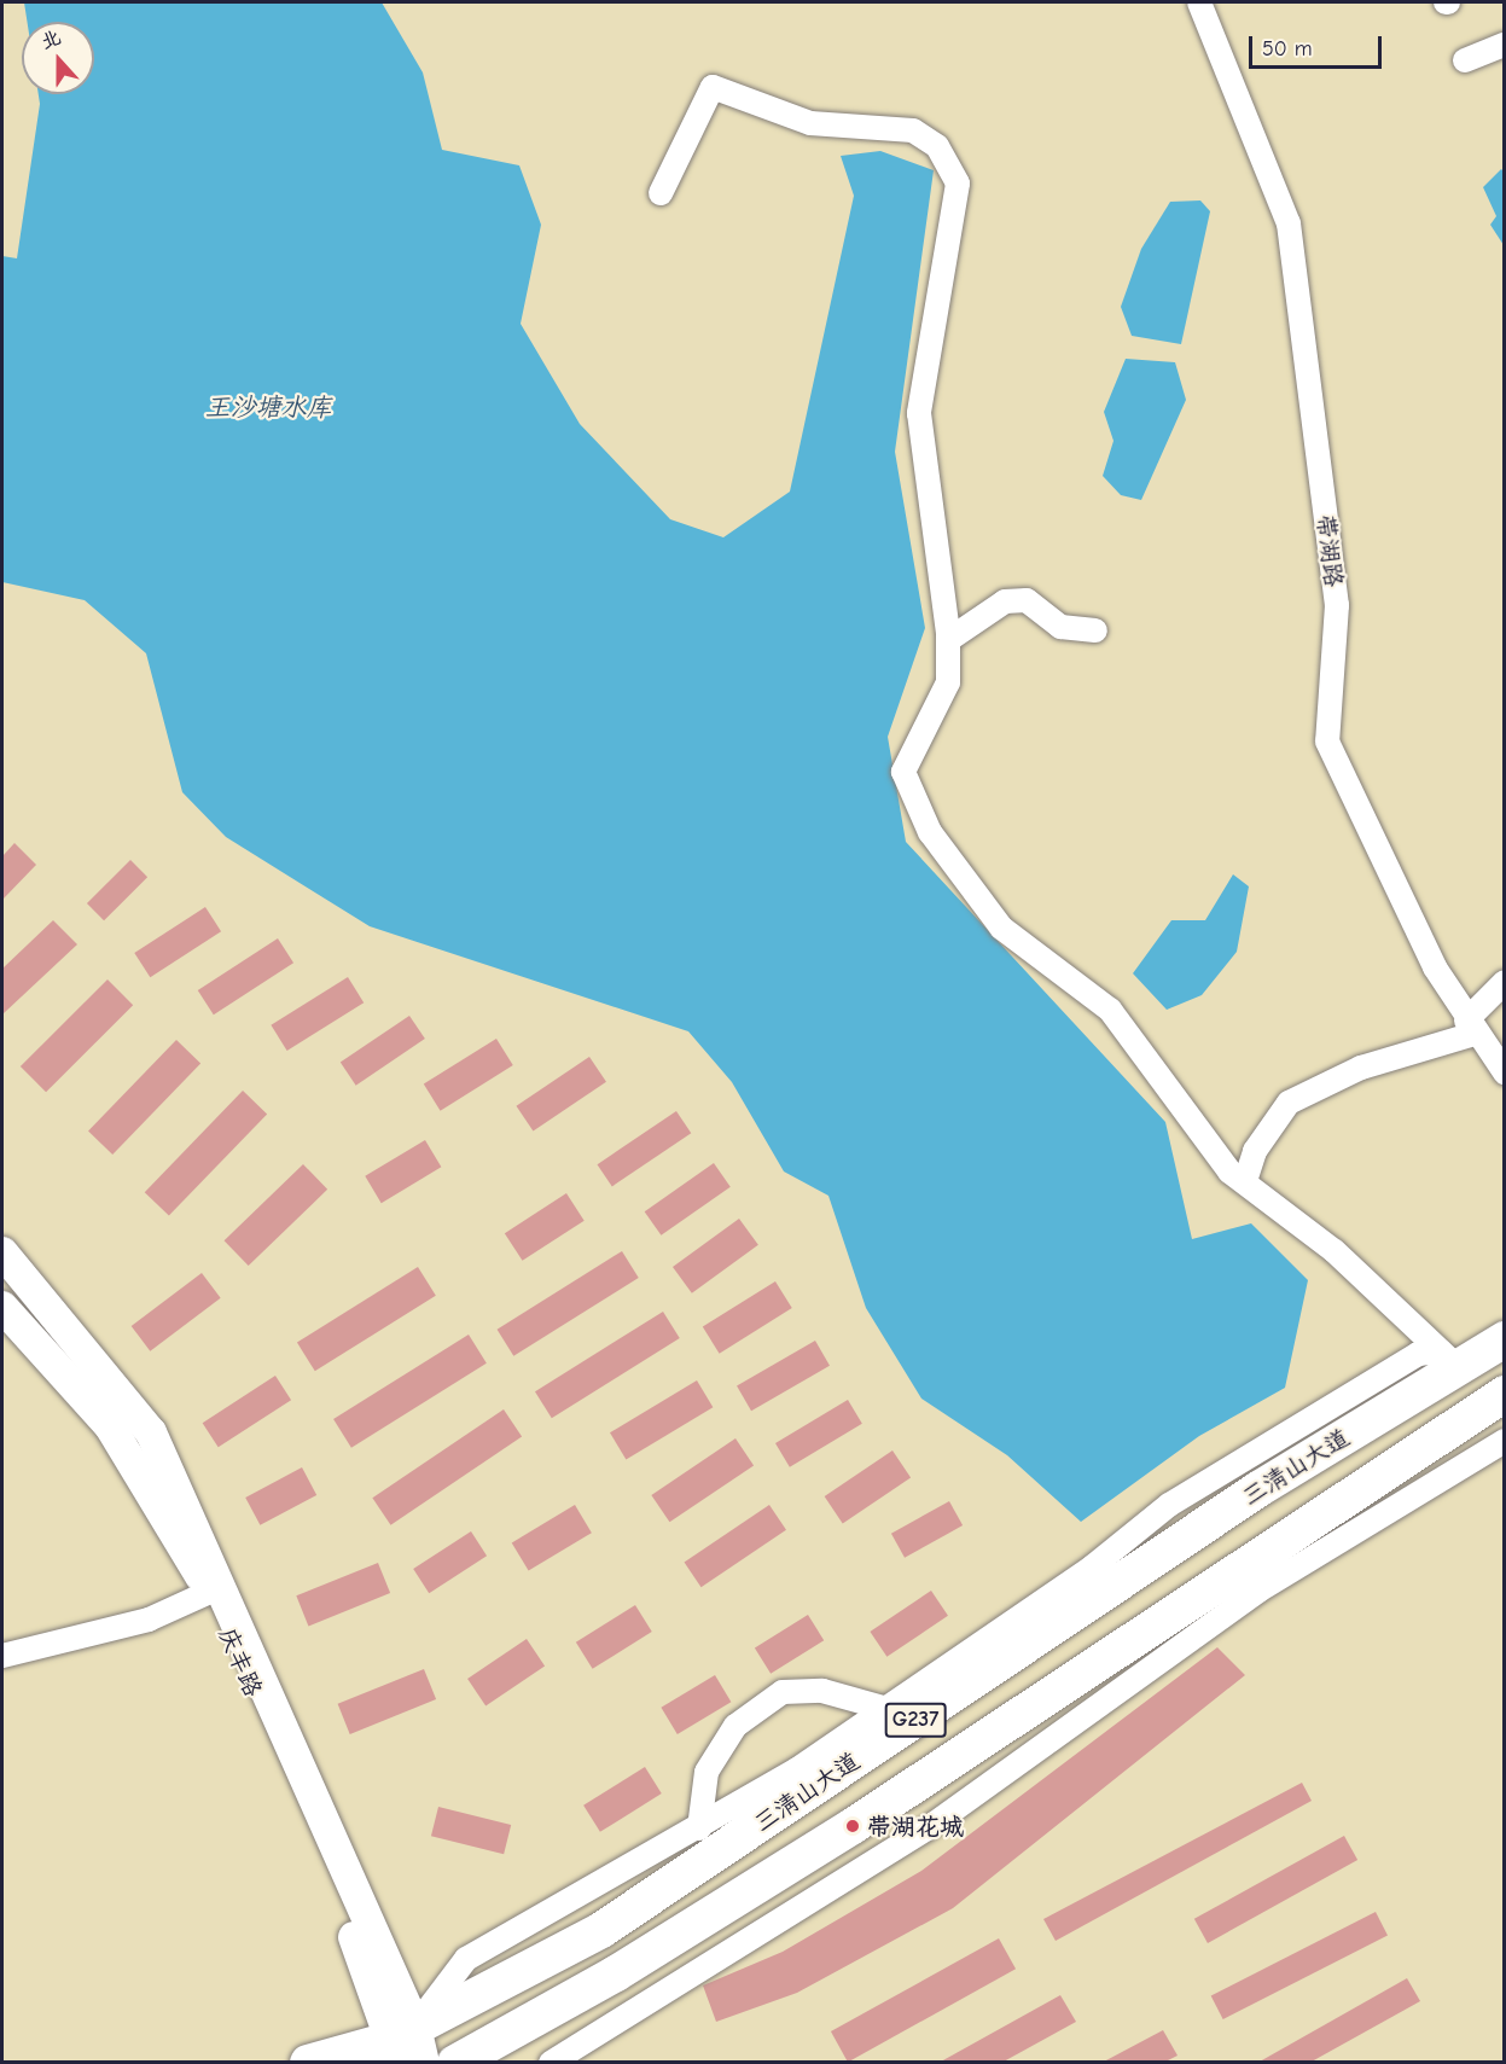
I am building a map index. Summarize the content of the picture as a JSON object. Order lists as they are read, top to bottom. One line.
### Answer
{"streets":{"highway":["三清山大道","G237"],"main road":["庆丰路"],"street":["带湖路"]},"crossings":[["三清山大道","庆丰路"]],"water":["王沙塘水库"],"places":["带湖花城"],"scale_bar":"50 m","north":"top"}
